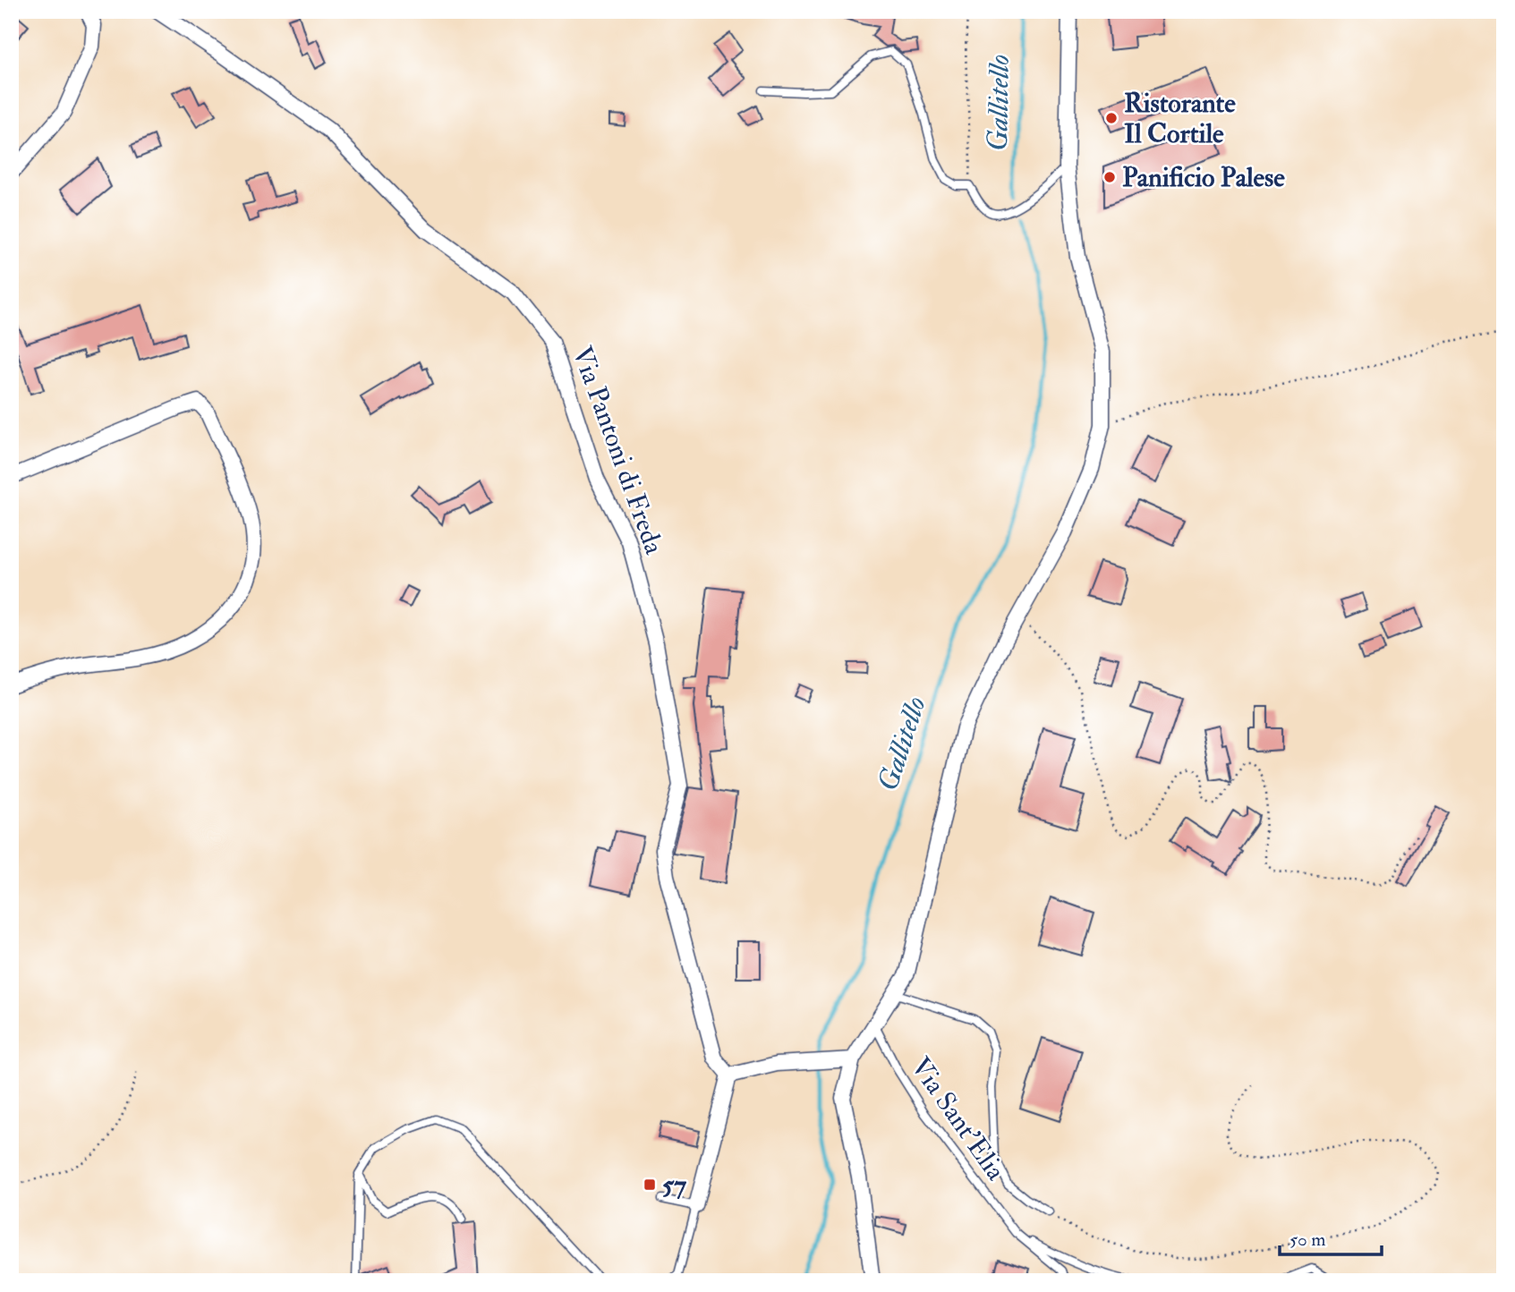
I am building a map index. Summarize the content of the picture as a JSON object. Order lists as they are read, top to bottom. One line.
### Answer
{"streets":{"street":["Via Pantoni di Freda"],"lane":["Via Sant'Elia"]},"water":["Gallitello"],"places":{"other":["Ristorante Il Cortile","Panificio Palese"],"transit":["57"]},"scale_bar":"50 m"}
